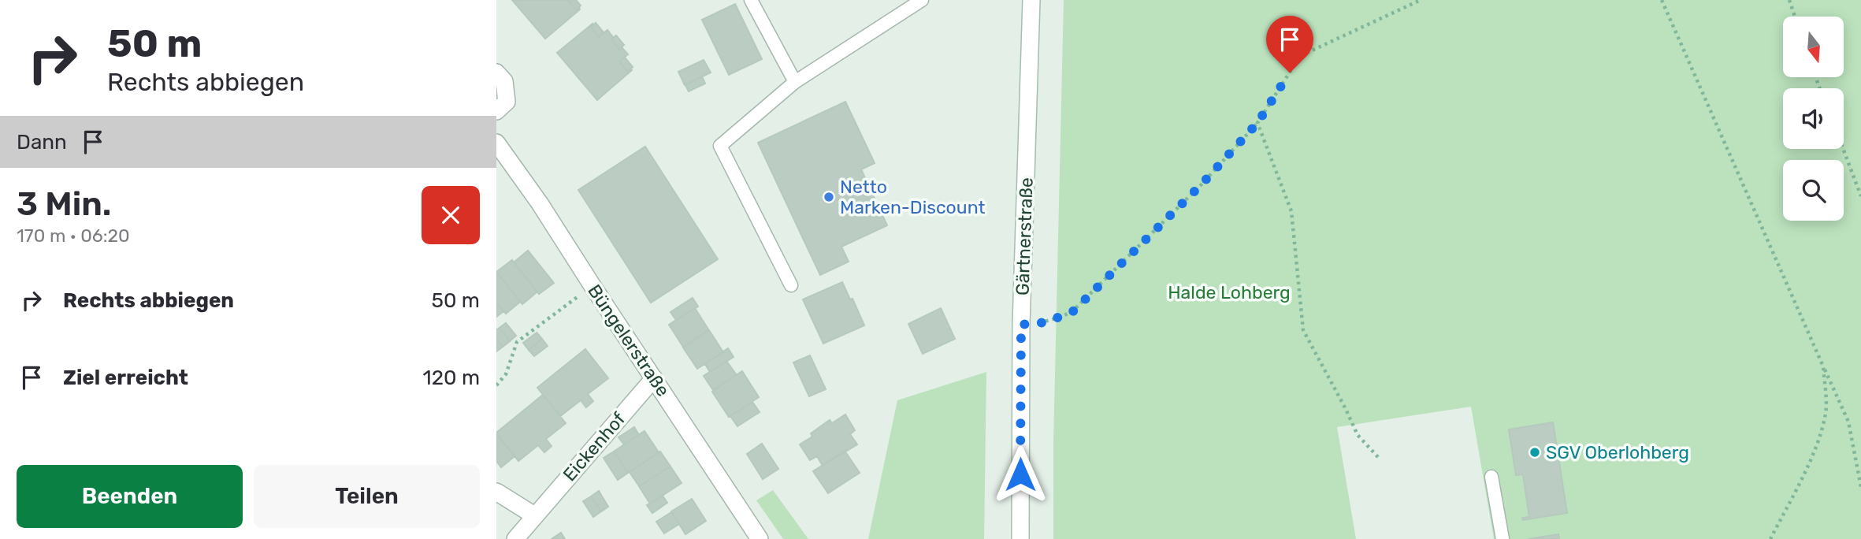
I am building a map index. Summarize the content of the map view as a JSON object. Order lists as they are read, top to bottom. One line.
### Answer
{"streets":{"street":["Gärtnerstraße","Büngelerstraße","Eickenhof"]},"crossings":[["Büngelerstraße","Eickenhof"]],"parks":["Halde Lohberg"],"places":["Netto Marken-Discount","SGV Oberlohberg"],"north":"bottom","page":{"turn":["50 m","Rechts abbiegen"],"then":"Dann","heading":["3 Min.","170 m · 06:20"],"list":[{"name":"Rechts abbiegen","value":"50 m"},{"name":"Ziel erreicht","value":"120 m"}],"buttons":["Beenden","Teilen"]}}
